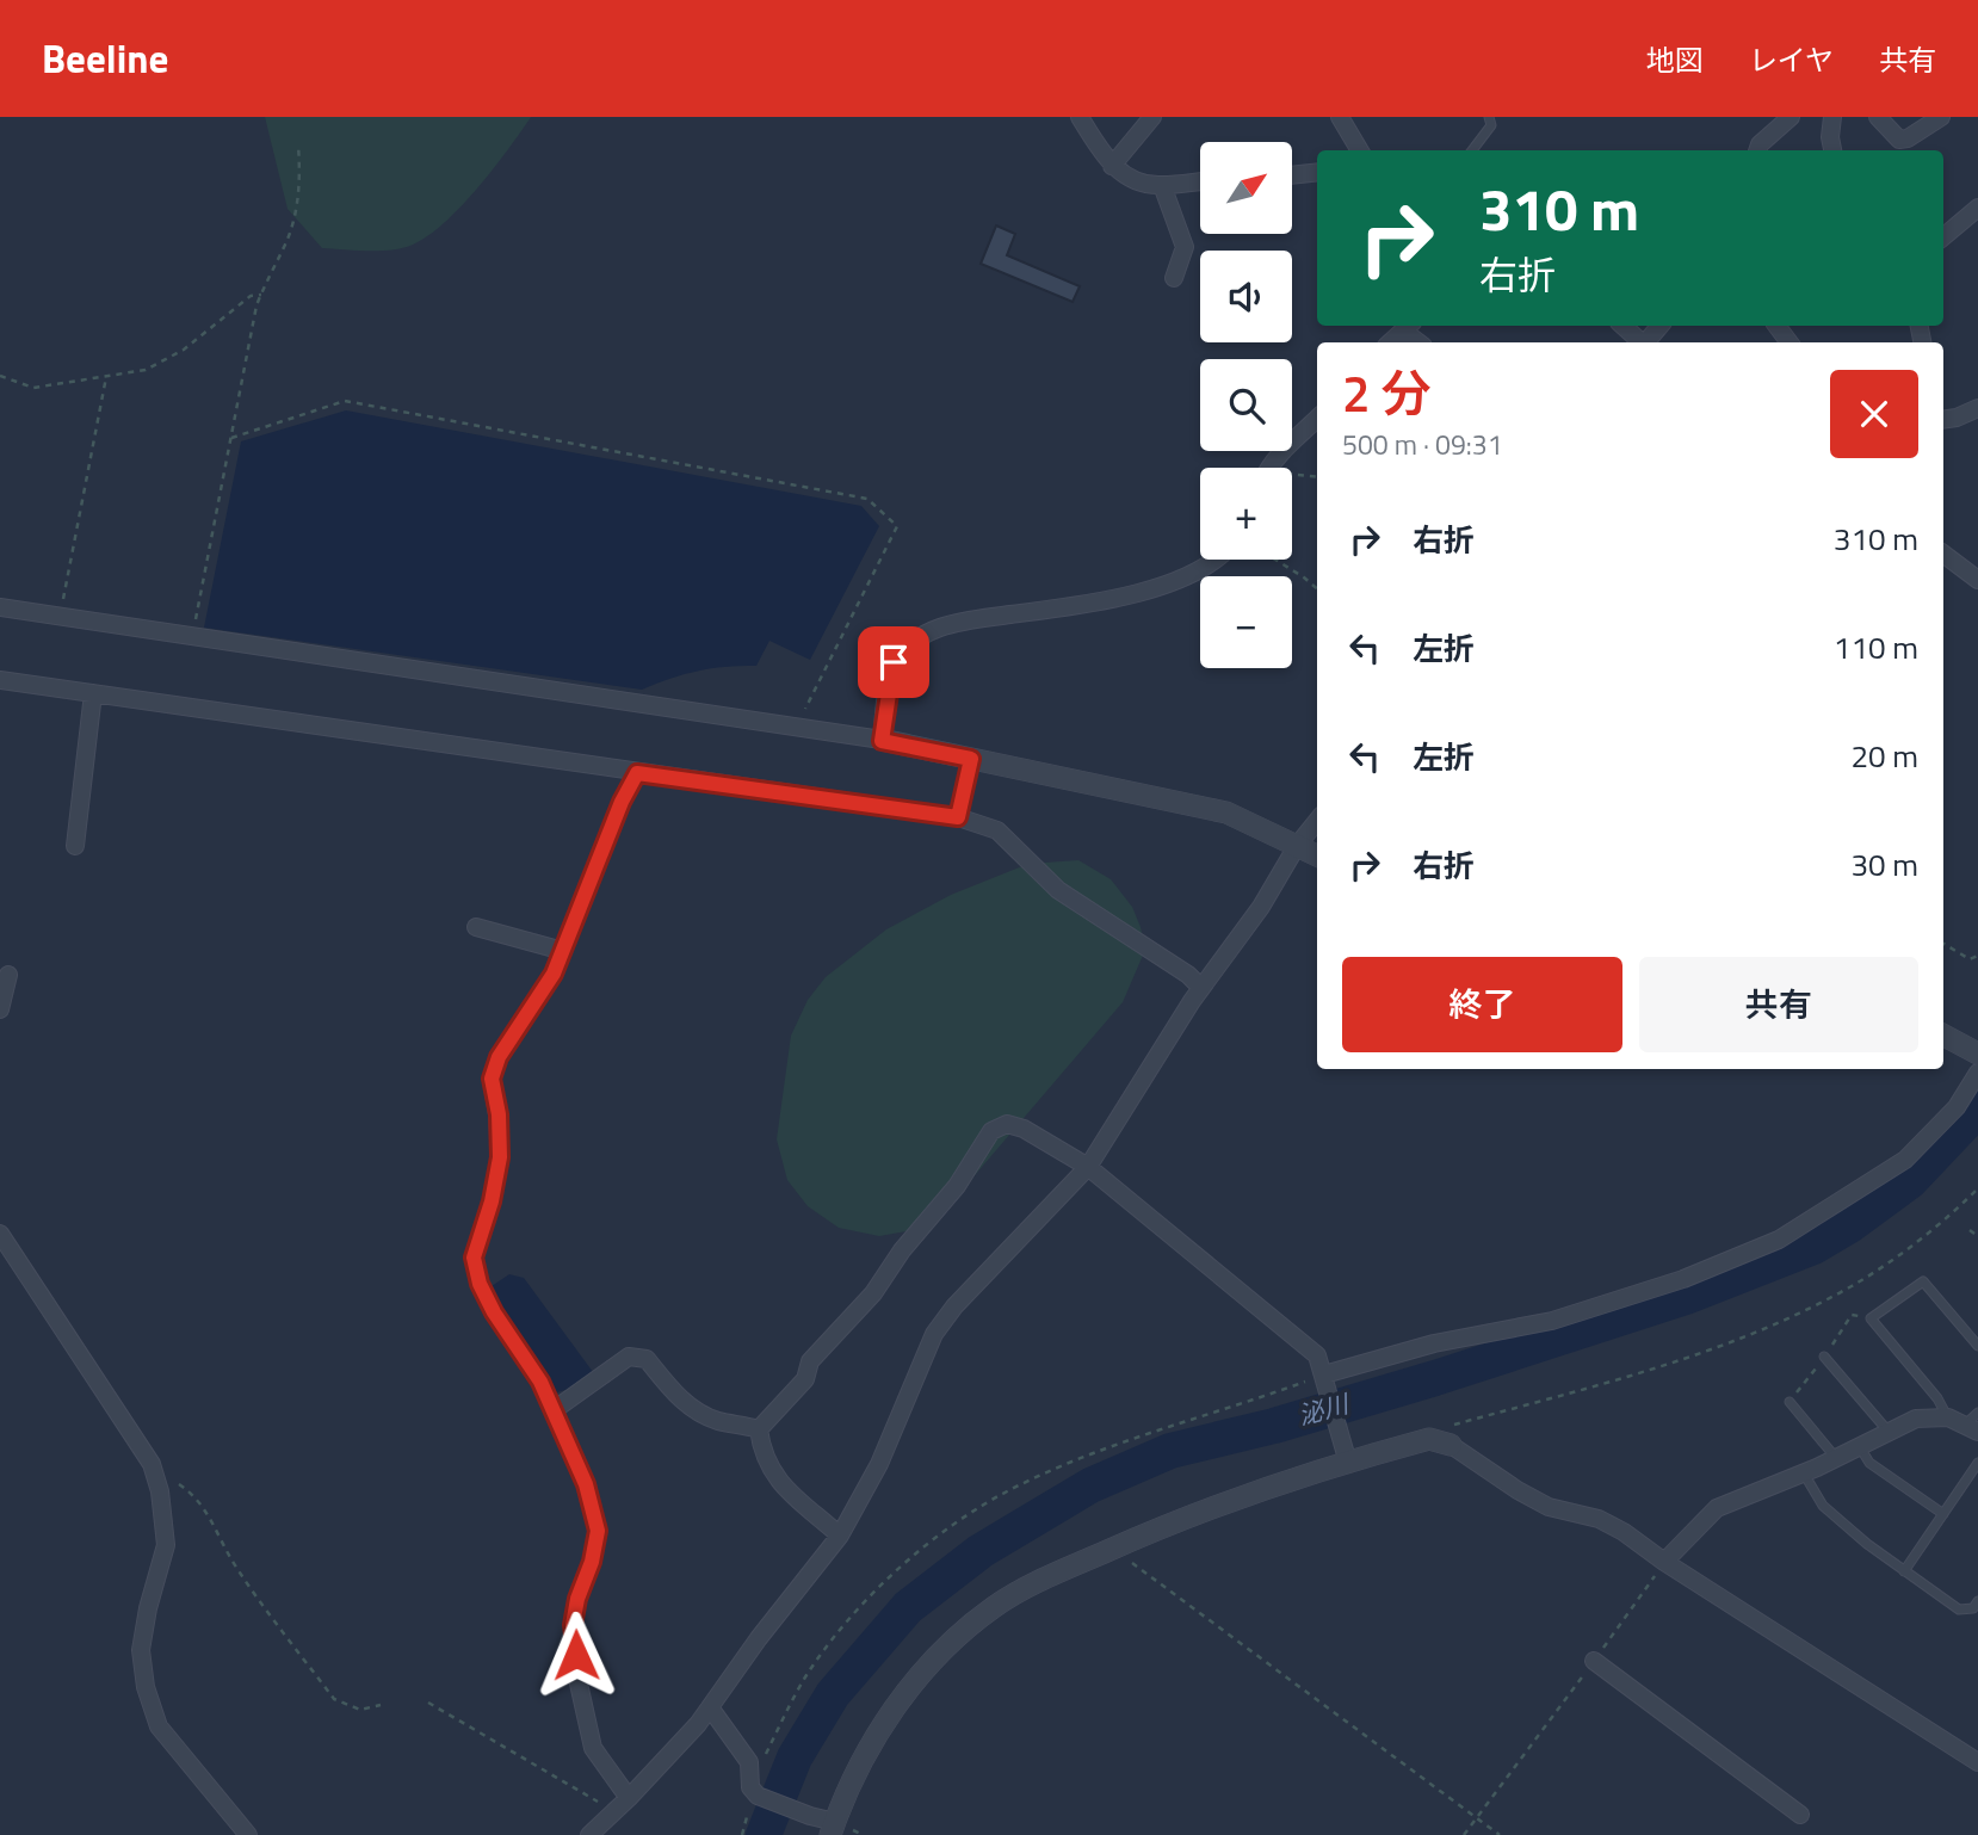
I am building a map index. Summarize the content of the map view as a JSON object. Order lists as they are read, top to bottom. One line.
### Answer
{"water":["泌川"],"north":"top right","page":{"header":"Beeline","nav":["地図","レイヤ","共有"],"map_buttons":["+","−"],"turn":["310 m","右折"],"heading":["2 分","500 m · 09:31"],"list":[{"name":"右折","value":"310 m"},{"name":"左折","value":"110 m"},{"name":"左折","value":"20 m"},{"name":"右折","value":"30 m"}],"buttons":["終了","共有"]}}
